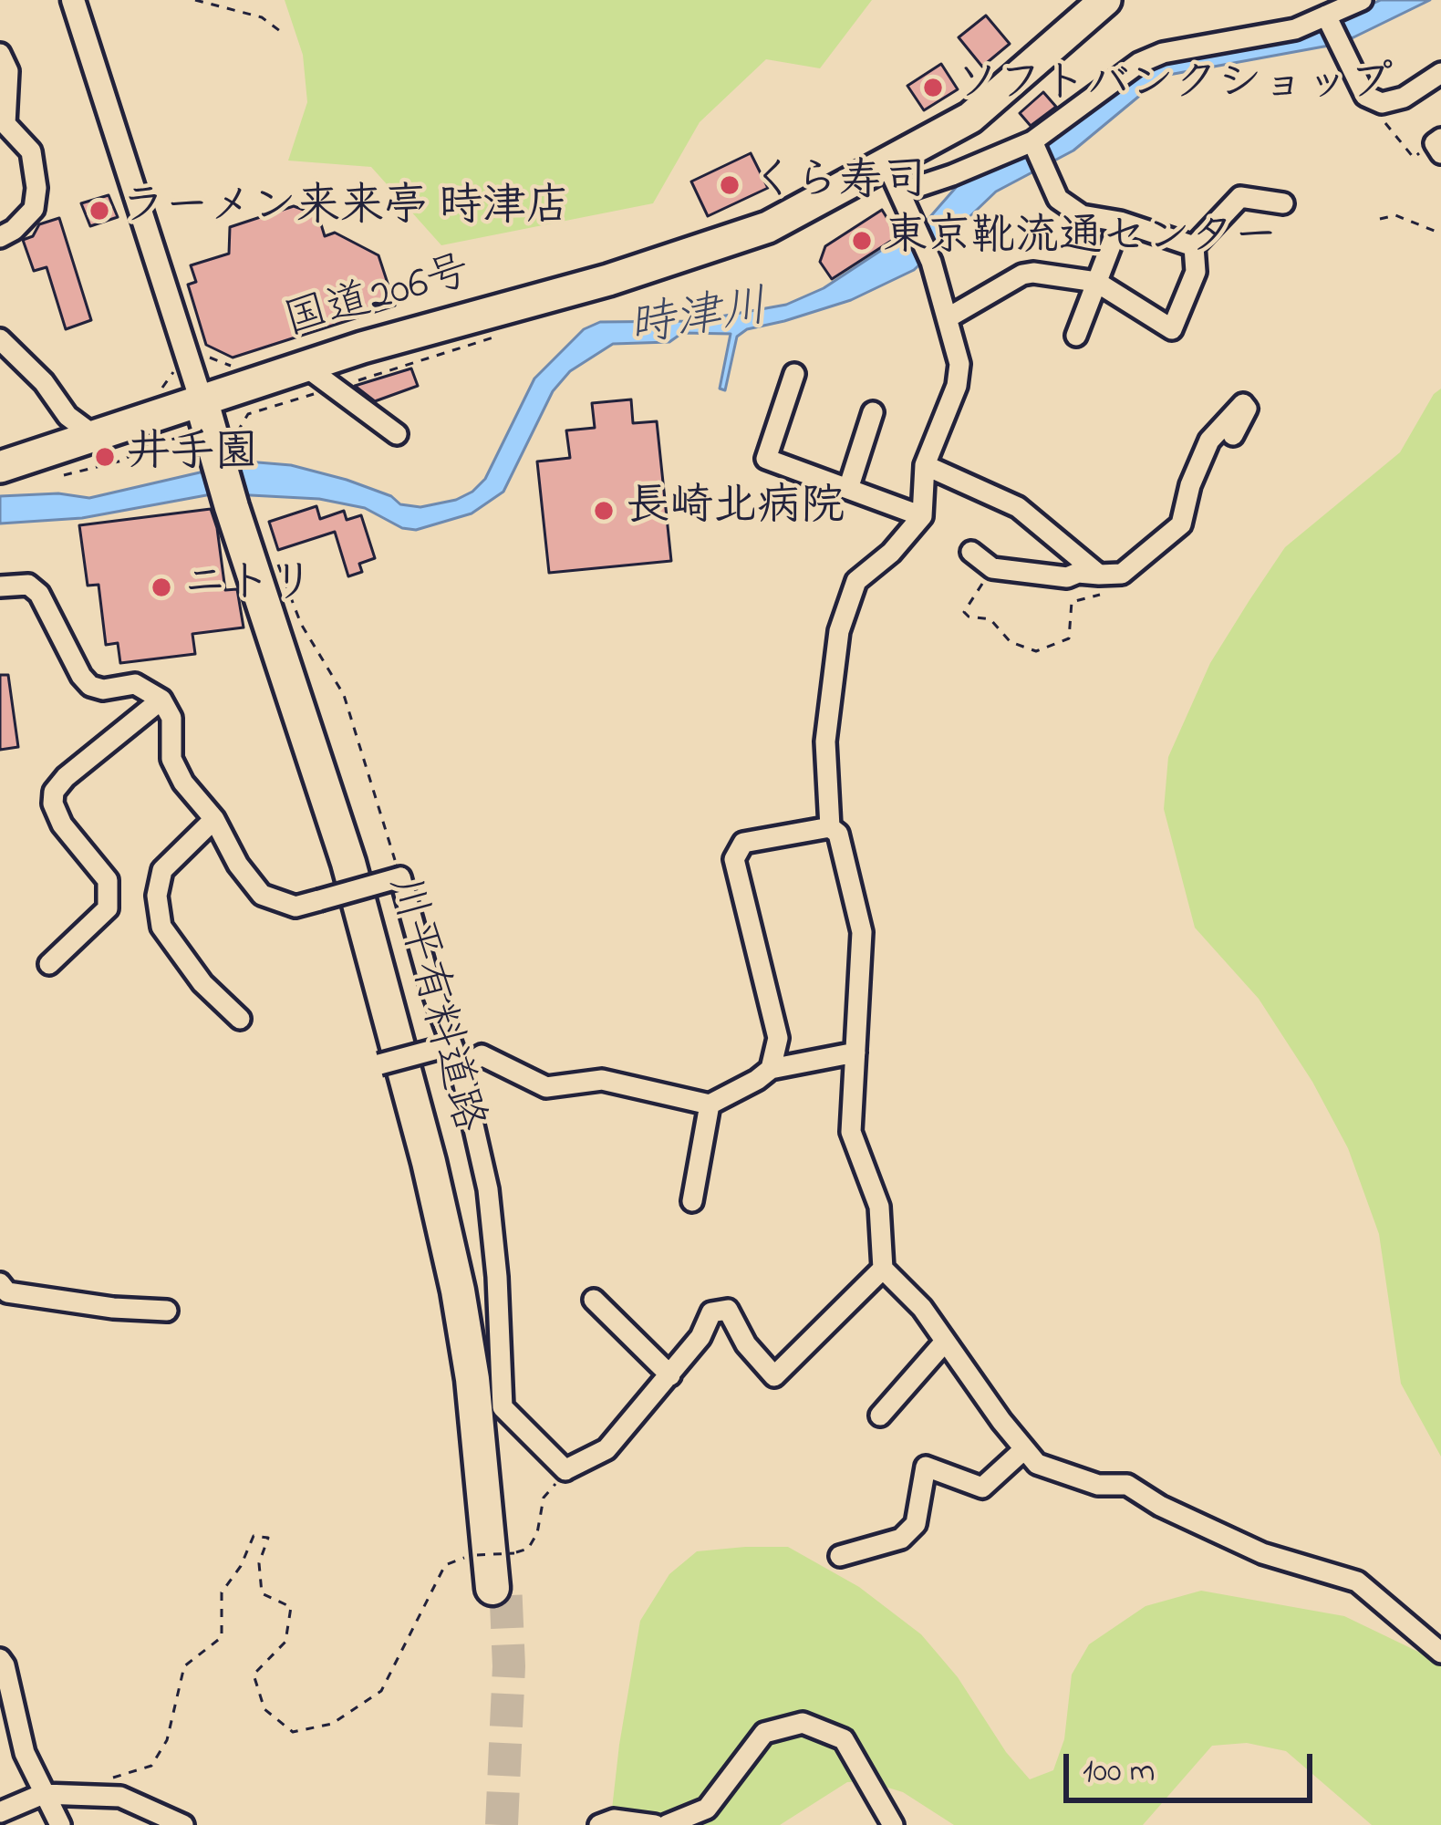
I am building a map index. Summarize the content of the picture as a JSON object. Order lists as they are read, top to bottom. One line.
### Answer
{"streets":{"highway":["国道206号","川平有料道路"]},"crossings":[["国道206号","川平有料道路"]],"water":["時津川"],"places":["ソフトバンクショップ","くら寿司","ラーメン来来亭 時津店","東京靴流通センター","井手園","長崎北病院","ニトリ"],"scale_bar":"100 m"}
